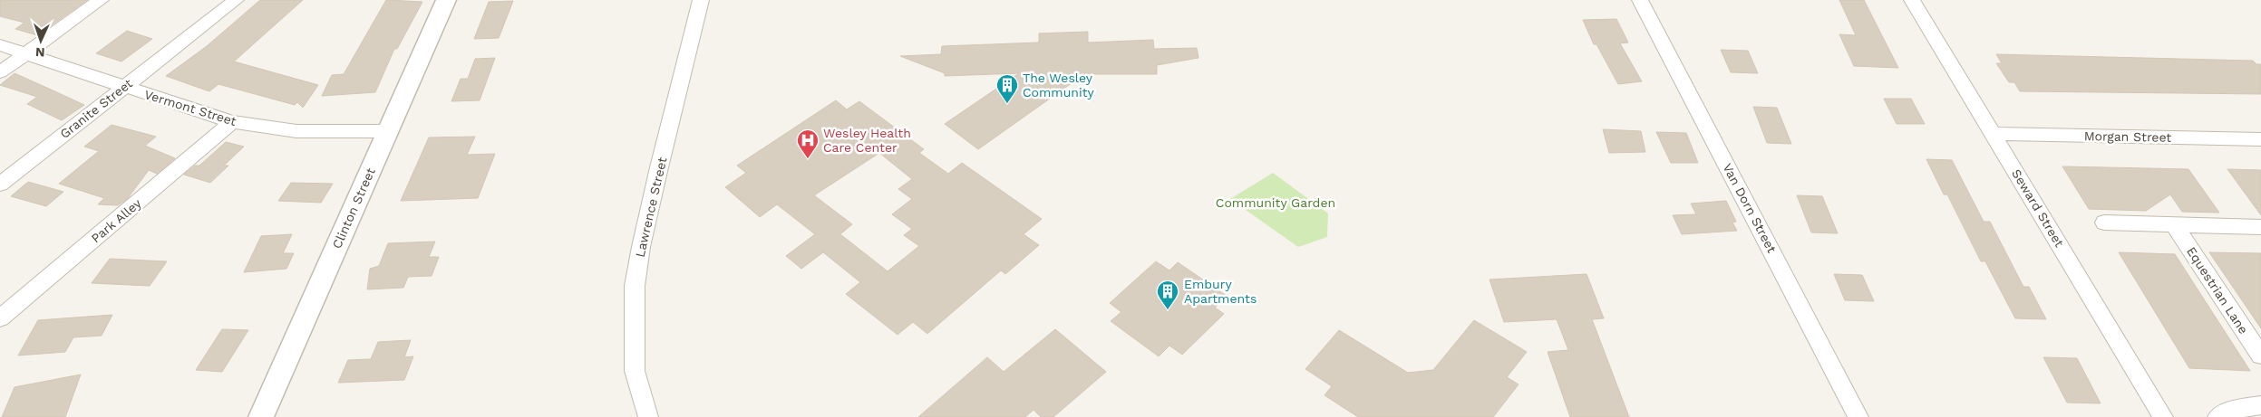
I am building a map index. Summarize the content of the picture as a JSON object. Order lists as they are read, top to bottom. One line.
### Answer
{"streets":{"street":["Vermont Street","Granite Street","Morgan Street","Lawrence Street","Clinton Street","Van Dorn Street","Seward Street","Park Alley","Equestrian Lane"]},"crossings":[["Vermont Street","Granite Street"],["Vermont Street","Clinton Street"],["Vermont Street","Park Alley"],["Morgan Street","Seward Street"]],"parks":["Community Garden"],"places":{"building":["The Wesley Community","Embury Apartments"],"hospital":["Wesley Health Care Center"]},"north":"bottom"}
